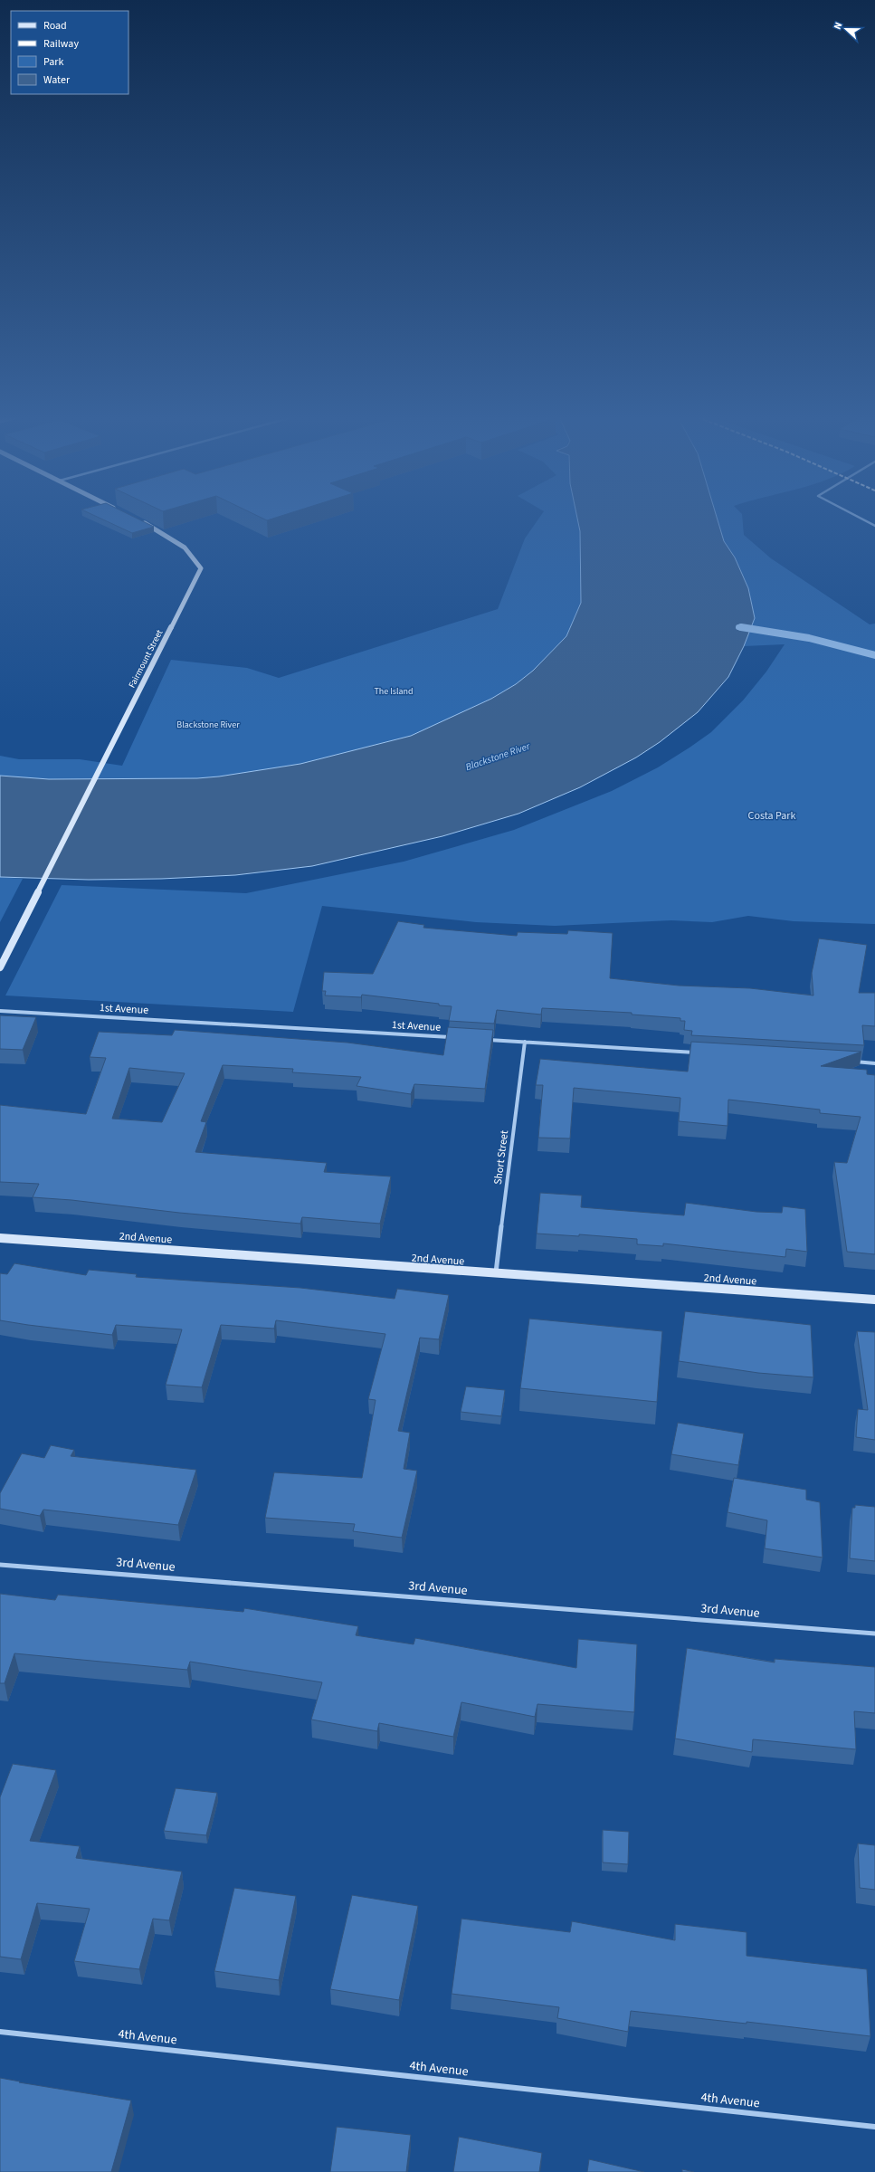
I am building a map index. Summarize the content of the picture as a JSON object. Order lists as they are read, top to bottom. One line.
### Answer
{"streets":{"street":["Fairmount Street","1st Avenue","Short Street","2nd Avenue","3rd Avenue","4th Avenue"]},"crossings":[["Short Street","2nd Avenue"]],"water":["Blackstone River"],"parks":["The Island","Blackstone River","Costa Park"],"legend":["Road","Railway","Park","Water"],"north":"left"}
